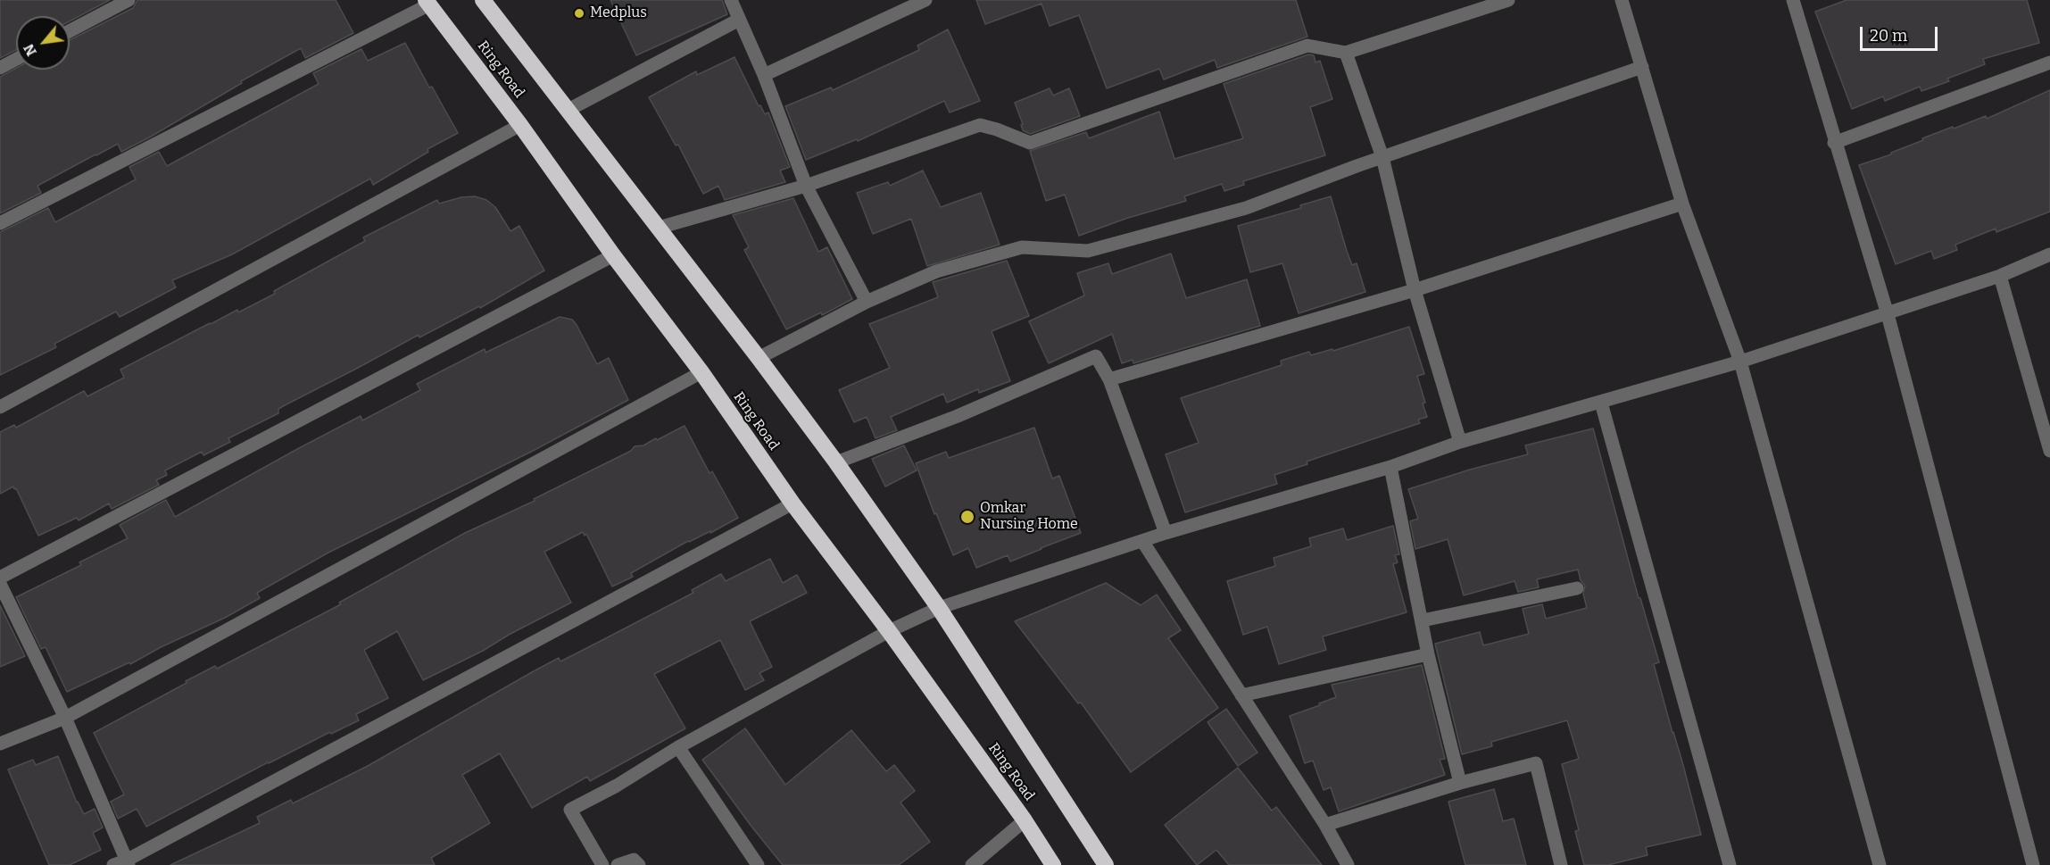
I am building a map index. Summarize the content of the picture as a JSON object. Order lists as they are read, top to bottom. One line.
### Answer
{"streets":{"highway":["Ring Road"]},"places":["Medplus","Omkar Nursing Home"],"scale_bar":"20 m","north":"bottom left"}
